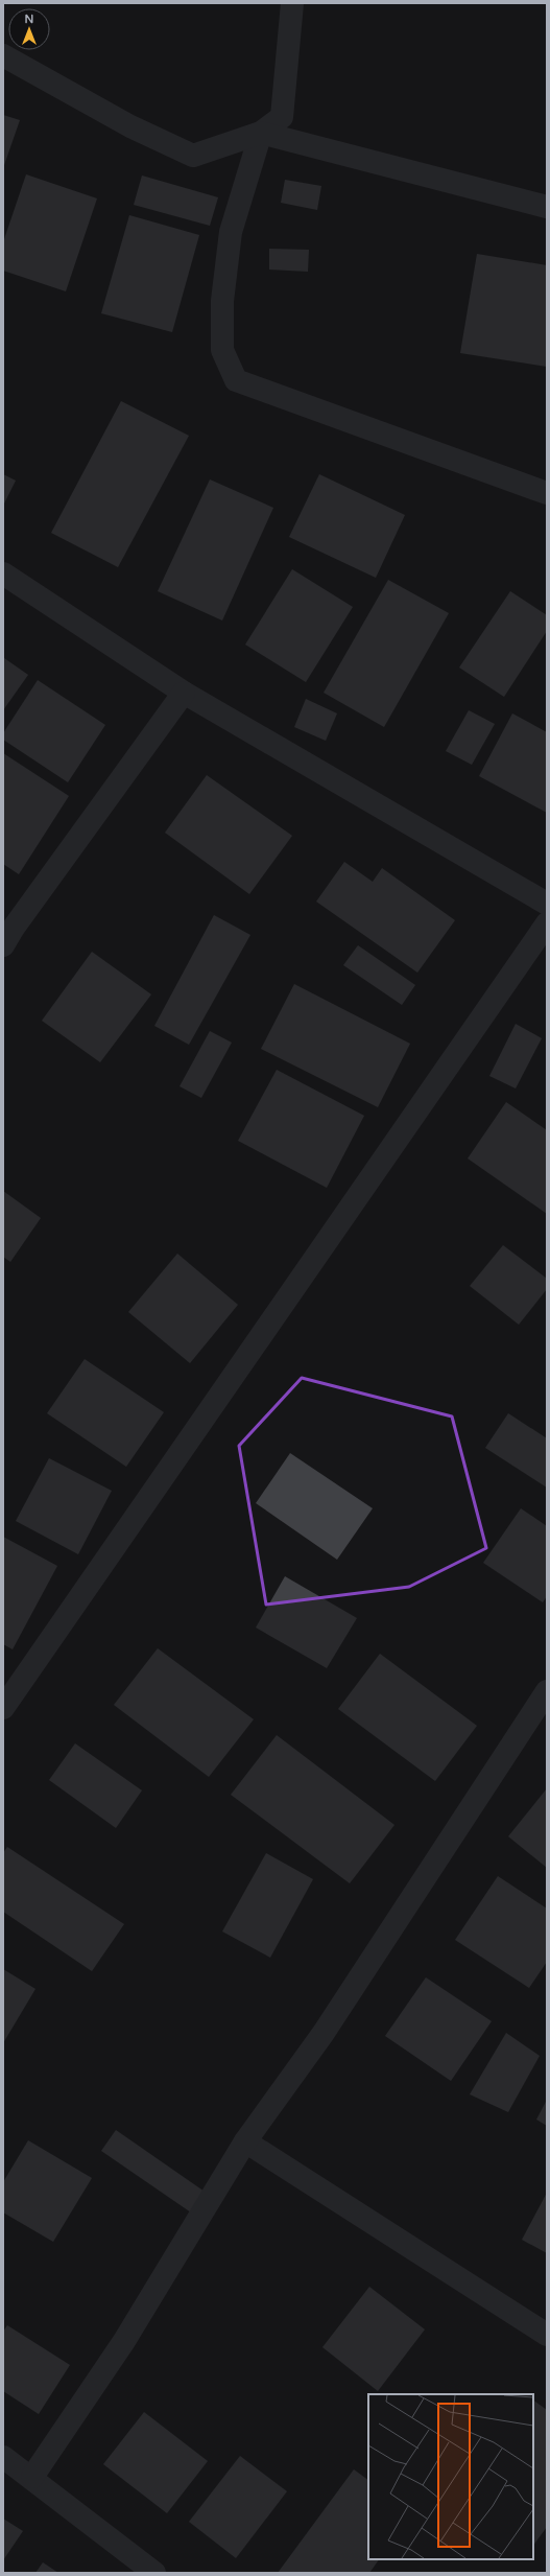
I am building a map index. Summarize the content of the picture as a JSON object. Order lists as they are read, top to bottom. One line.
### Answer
{"north":"top"}
